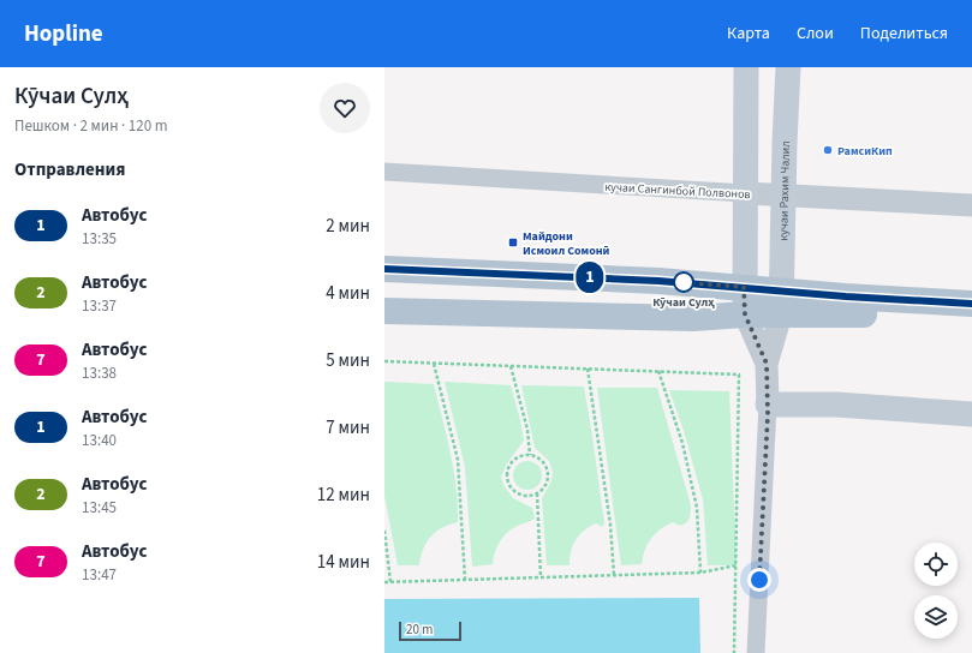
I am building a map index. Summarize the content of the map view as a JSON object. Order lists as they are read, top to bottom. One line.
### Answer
{"streets":{"main road":["кучаи Рахим Чалил"],"street":["кучаи Сангинбой Полвонов"]},"crossings":[["кучаи Сангинбой Полвонов","кучаи Рахим Чалил"]],"places":{"other":["РамсиКип","Кӯчаи Сулҳ"],"transit":["Майдони Исмоил Сомонӣ"]},"lines":["bus line 1"],"scale_bar":"20 m","page":{"header":"Hopline","nav":["Карта","Слои","Поделиться"],"heading":[["Кӯчаи Сулҳ","Пешком · 2 мин · 120 m"],"Отправления"],"on_map":"1","list":[{"mark":"1","name":"Автобус","note":"13:35","value":"2 мин"},{"mark":"2","name":"Автобус","note":"13:37","value":"4 мин"},{"mark":"7","name":"Автобус","note":"13:38","value":"5 мин"},{"mark":"1","name":"Автобус","note":"13:40","value":"7 мин"},{"mark":"2","name":"Автобус","note":"13:45","value":"12 мин"},{"mark":"7","name":"Автобус","note":"13:47","value":"14 мин"}],"scale":"20 m"}}
